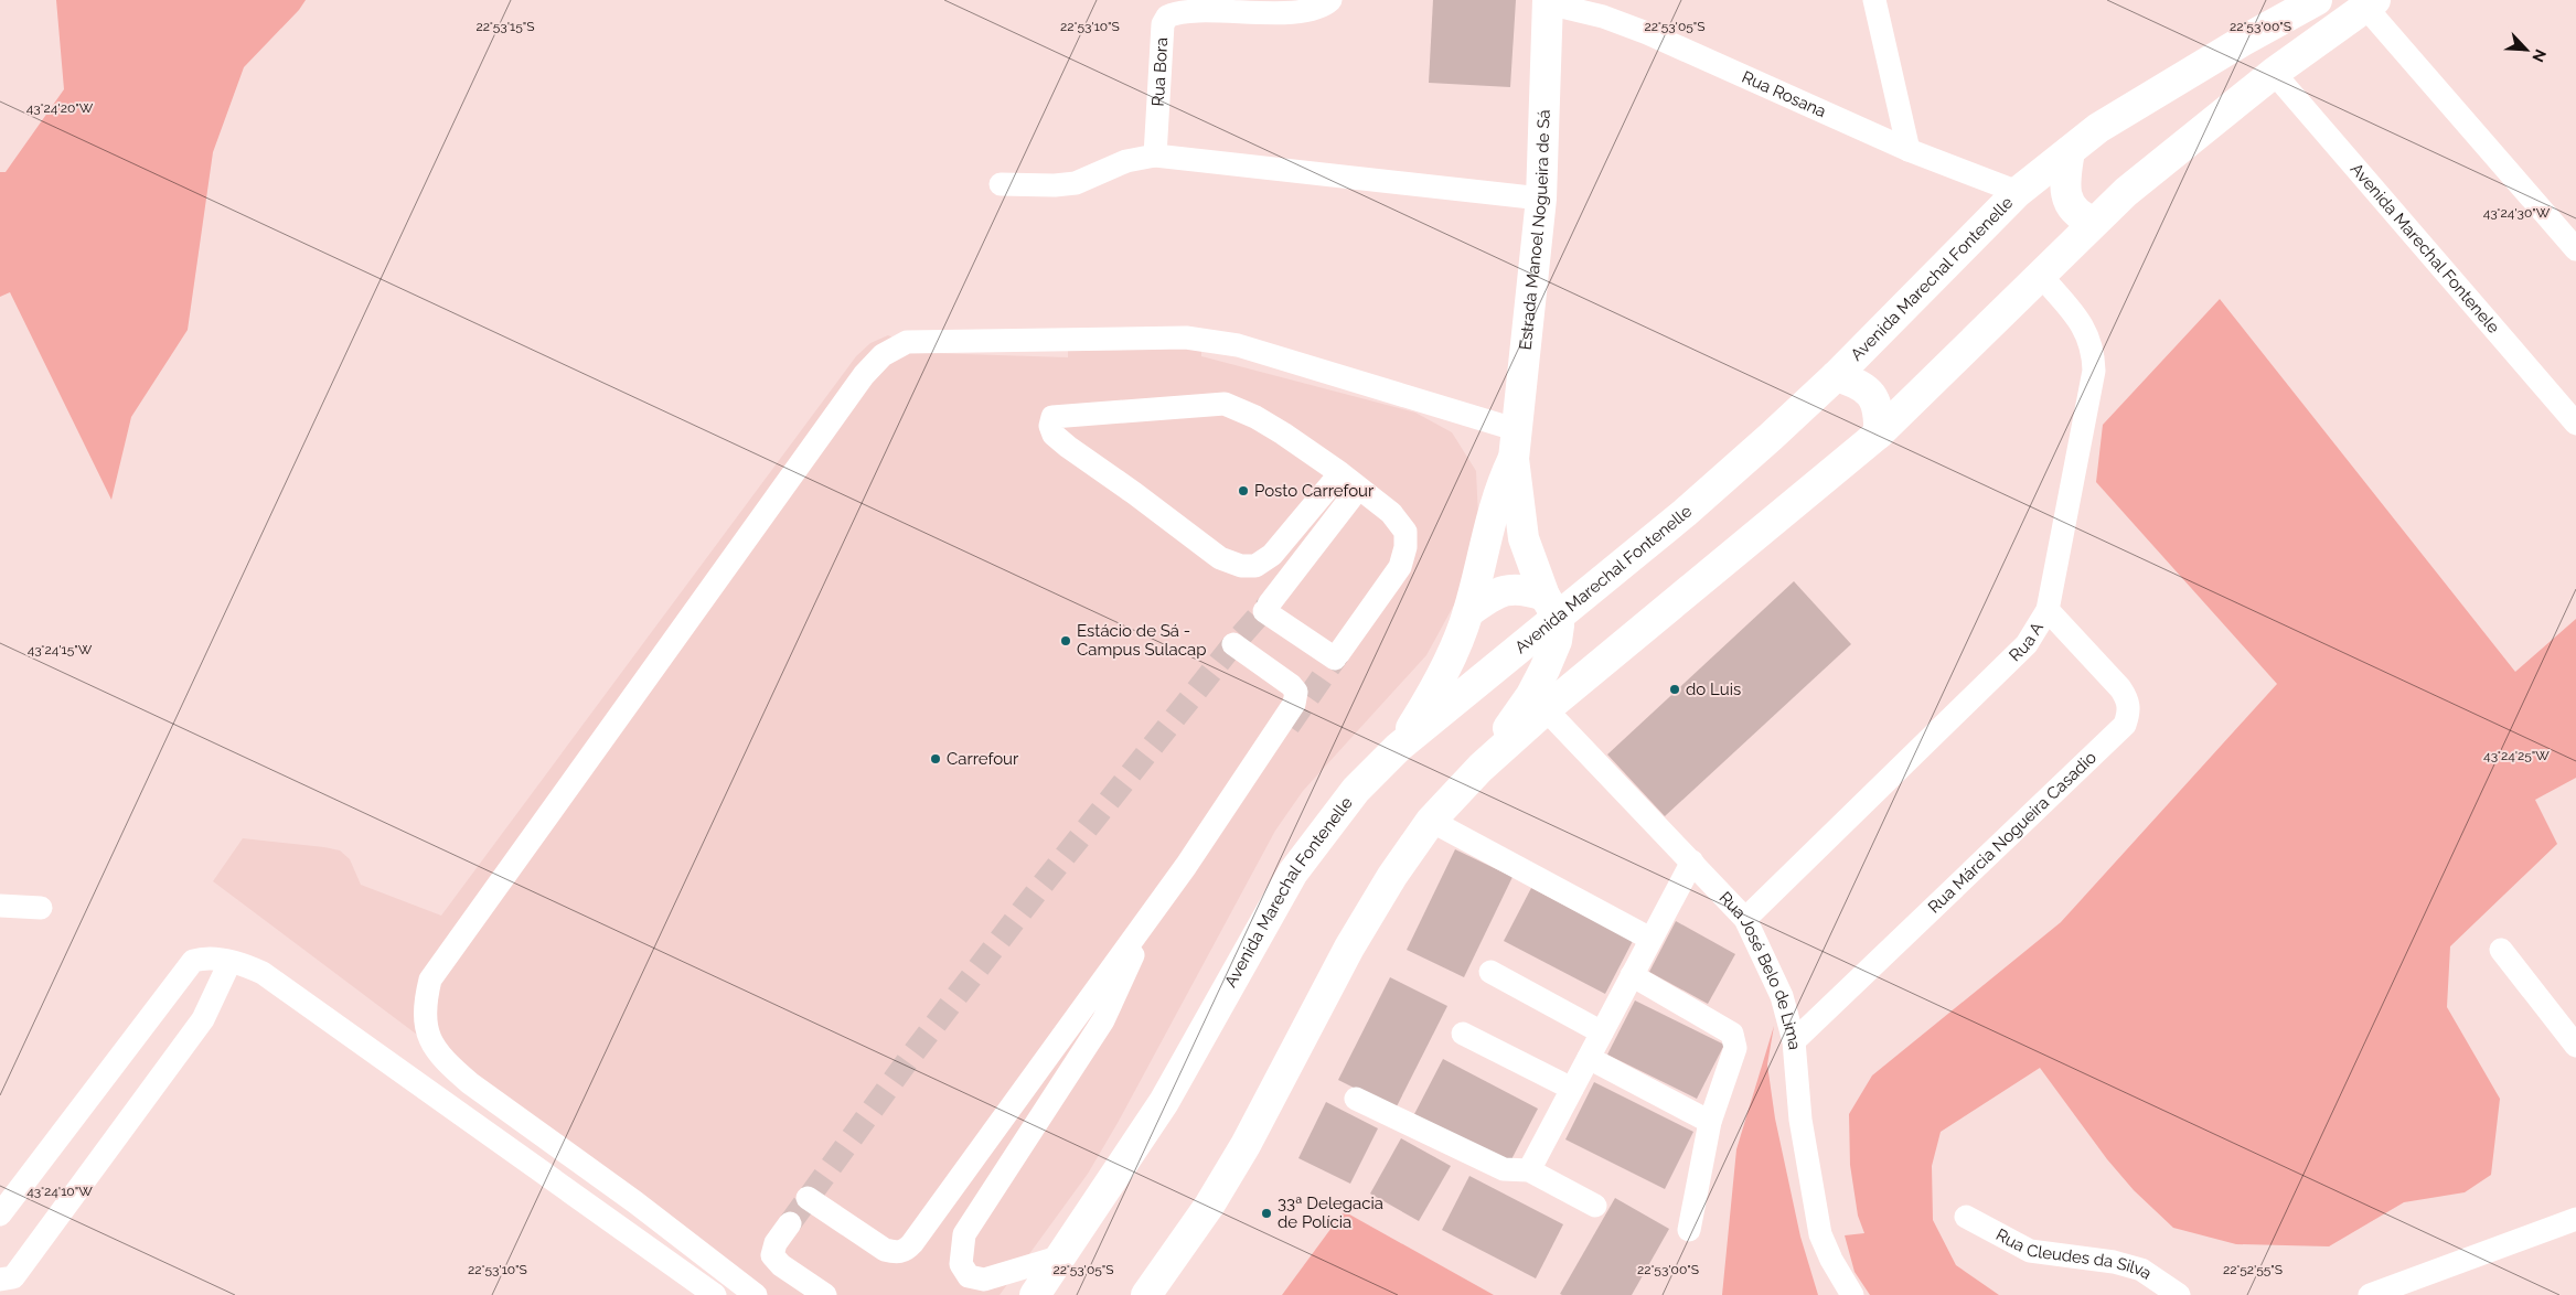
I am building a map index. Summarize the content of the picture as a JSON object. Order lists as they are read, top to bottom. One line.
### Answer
{"streets":{"main road":["Estrada Manoel Nogueira de Sá","Avenida Marechal Fontenelle"],"street":["Rua Bora","Rua Rosana","Avenida Marechal Fontenele","Rua A","Rua Márcia Nogueira Casadio","Rua José Belo de Lima","Rua Cleudes da Silva"]},"crossings":[["Rua Rosana","Estrada Manoel Nogueira de Sá"],["Rua Rosana","Avenida Marechal Fontenelle"],["Estrada Manoel Nogueira de Sá","Avenida Marechal Fontenelle"],["Rua A","Rua Márcia Nogueira Casadio"],["Rua A","Rua José Belo de Lima"],["Rua Márcia Nogueira Casadio","Rua José Belo de Lima"]],"places":["Posto Carrefour","Estácio de Sá - Campus Sulacap","do Luis","Carrefour","33ª Delegacia de Polícia"],"north":"bottom right","coordinates":["22°53'15\"S","22°53'10\"S","22°53'05\"S","22°53'00\"S","43°24'20\"W","43°24'30\"W","43°24'15\"W","43°24'25\"W","43°24'10\"W","22°52'55\"S"]}
